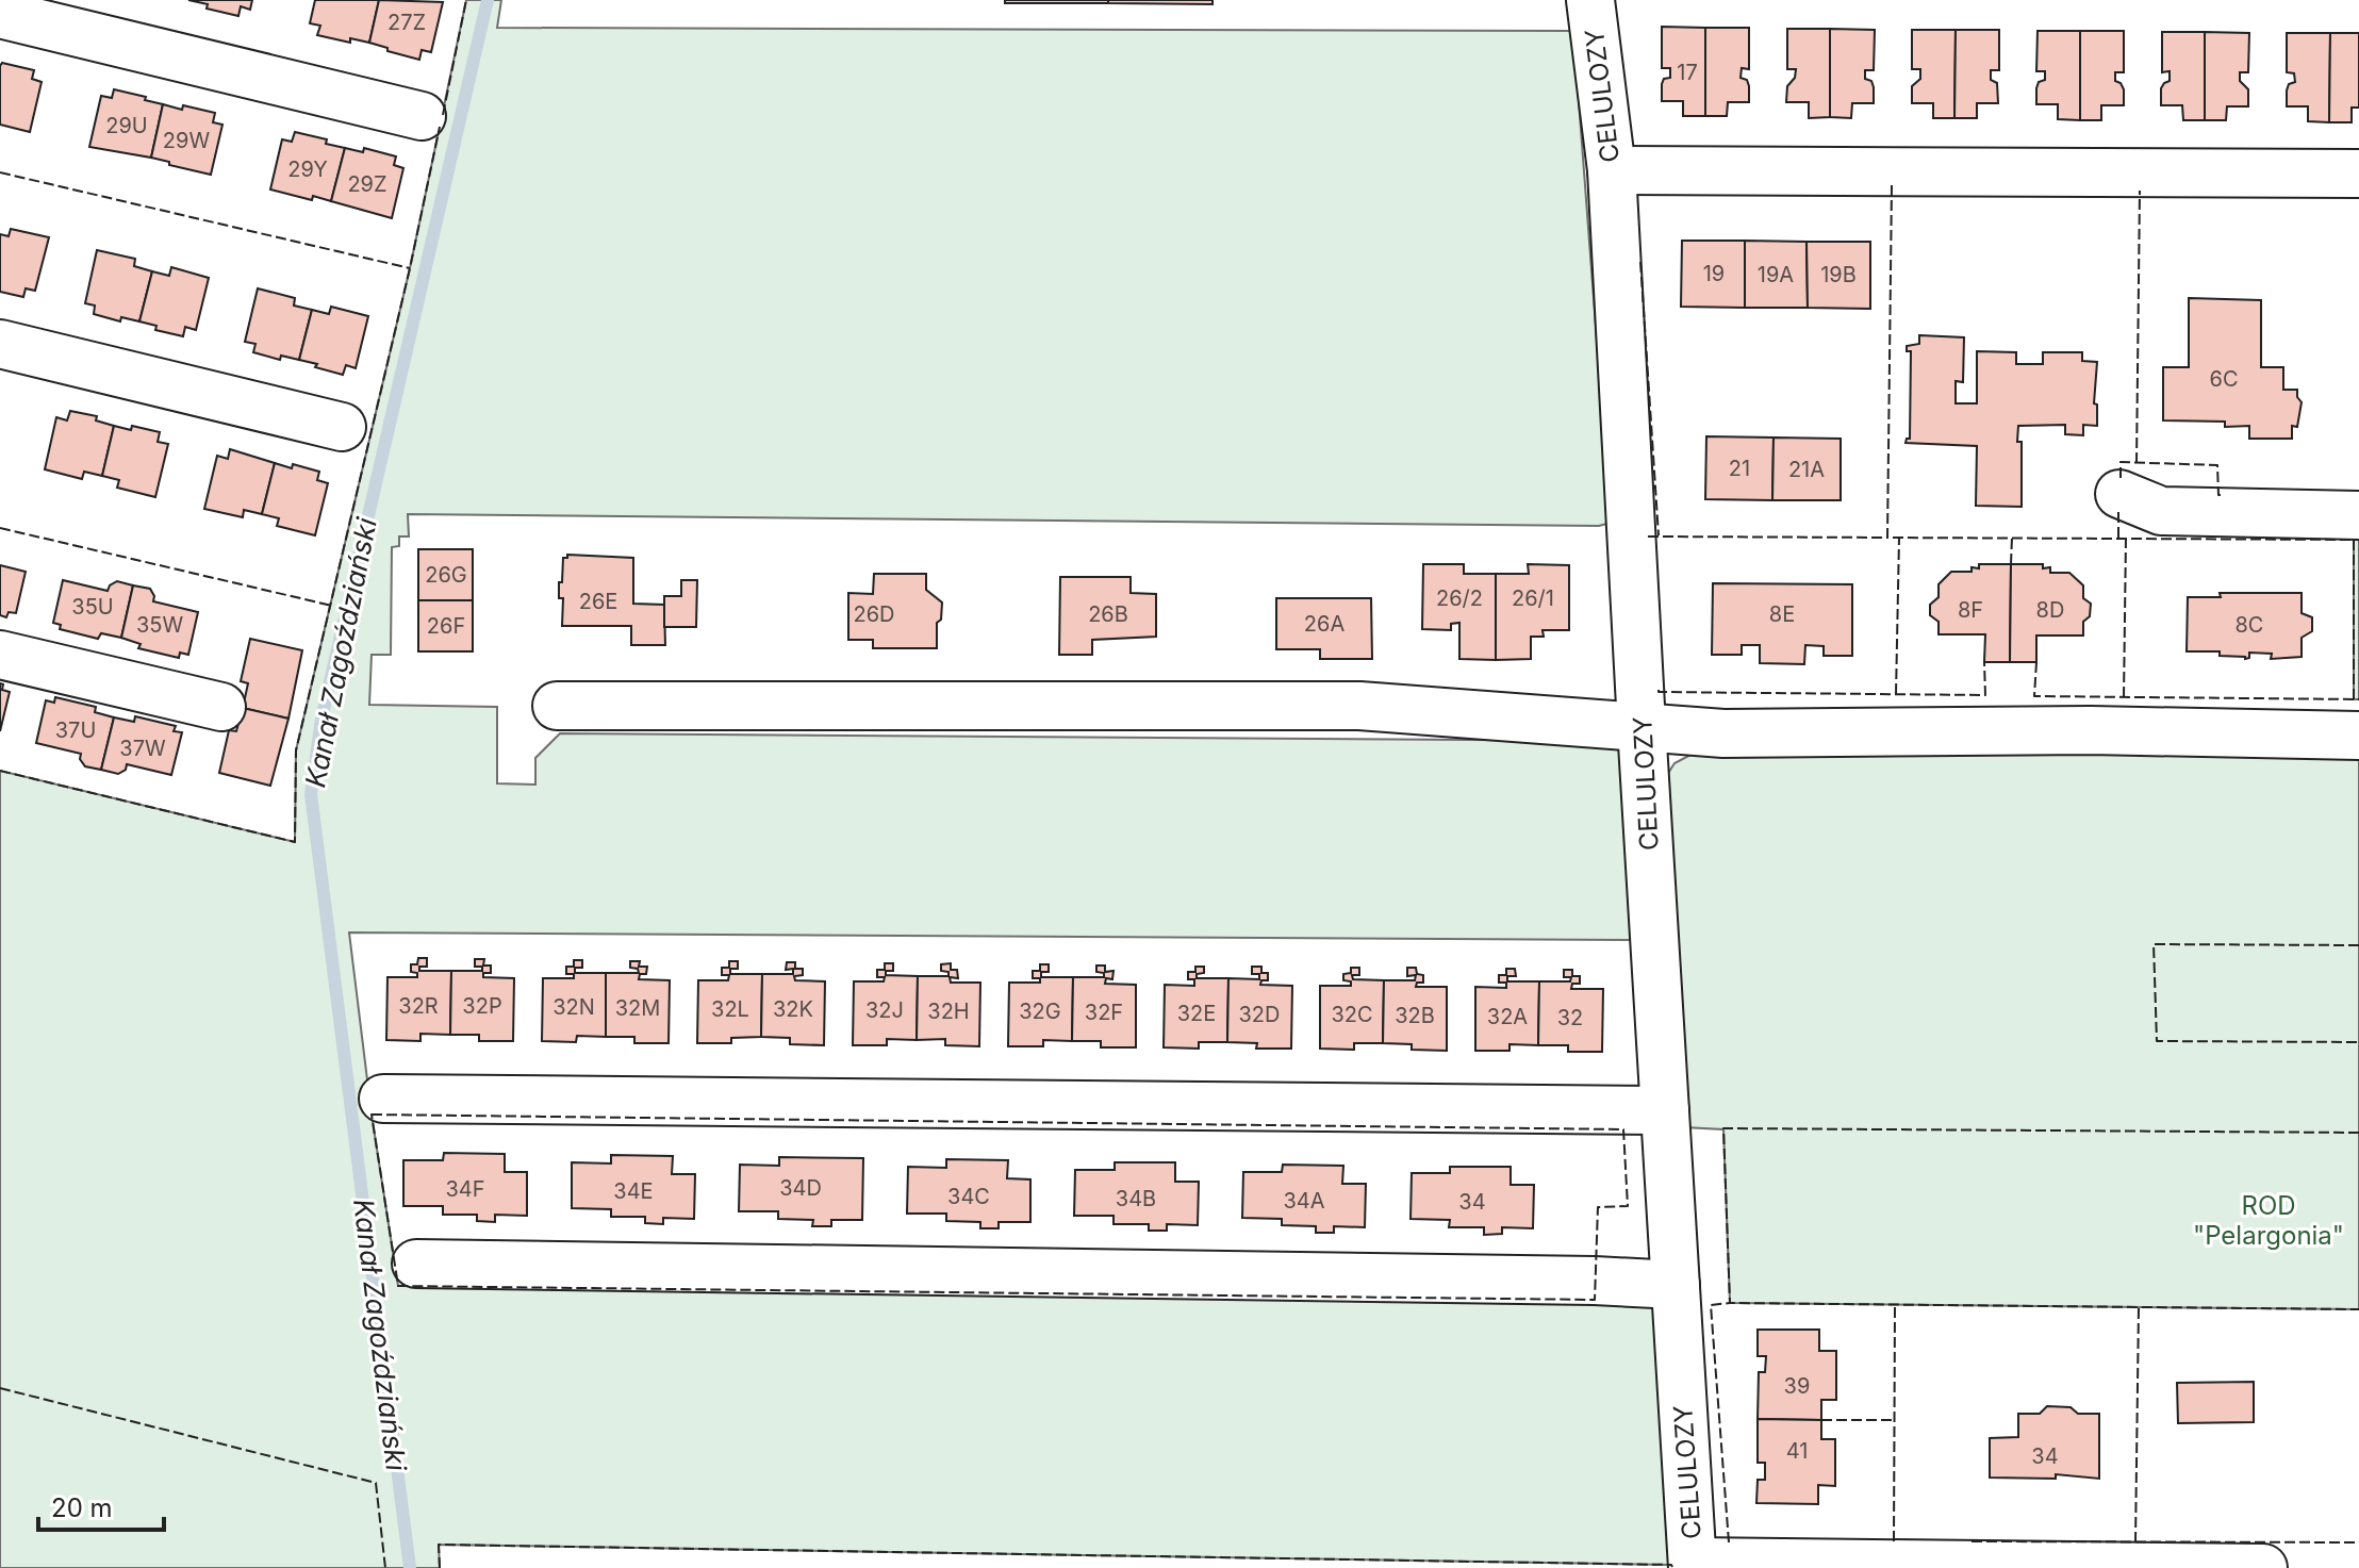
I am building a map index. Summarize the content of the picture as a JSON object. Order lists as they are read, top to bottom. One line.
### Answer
{"streets":{"street":["CELULOZY"]},"water":["Kanał Zagoździański"],"parks":["ROD \"Pelargonia\""],"house_numbers":["27Z","17","29U","29W","29Y","29Z","19","19A","19B","6C","21","21A","26G","26/2","26/1","26E","35U","8F","8D","26D","26B","8E","26A","35W","8C","26F","37U","37W","32R","32P","32N","32M","32L","32K","32J","32H","32G","32F","32E","32D","32C","32B","32A","32","34D","34F","34E","34C","34B","34A","34","39","41","34"],"scale_bar":"20 m"}
